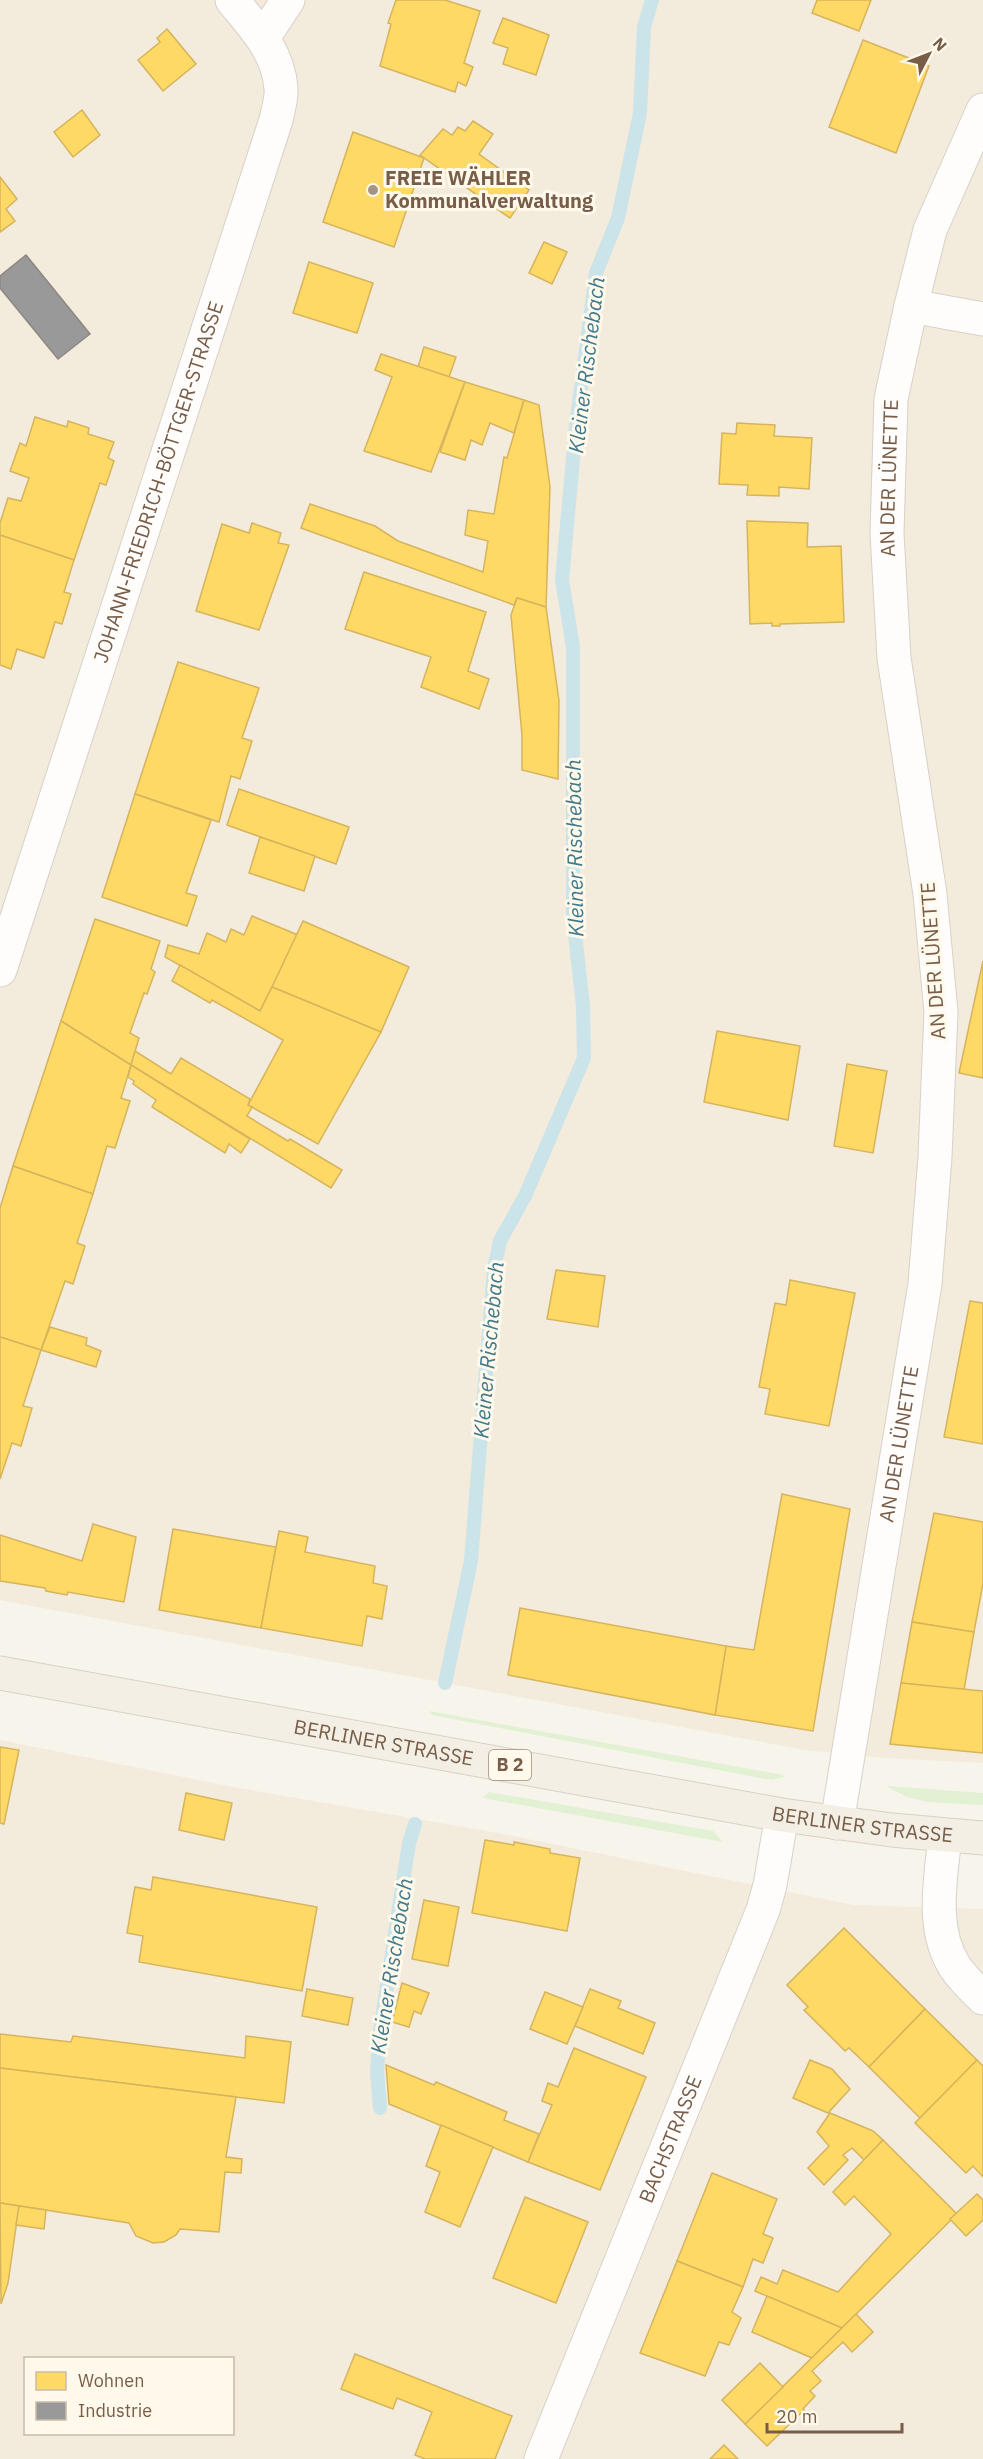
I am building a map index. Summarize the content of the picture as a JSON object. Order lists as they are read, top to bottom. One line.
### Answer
{"streets":{"main road":["BERLINER STRASSE","B 2"],"street":["AN DER LÜNETTE","JOHANN-FRIEDRICH-BÖTTGER-STRASSE","BACHSTRASSE"]},"crossings":[["AN DER LÜNETTE","BERLINER STRASSE"],["BERLINER STRASSE","BACHSTRASSE"]],"water":["Kleiner Rischebach"],"places":["FREIE WÄHLER Kommunalverwaltung"],"legend":["Wohnen","Industrie"],"scale_bar":"20 m","north":"top right"}
